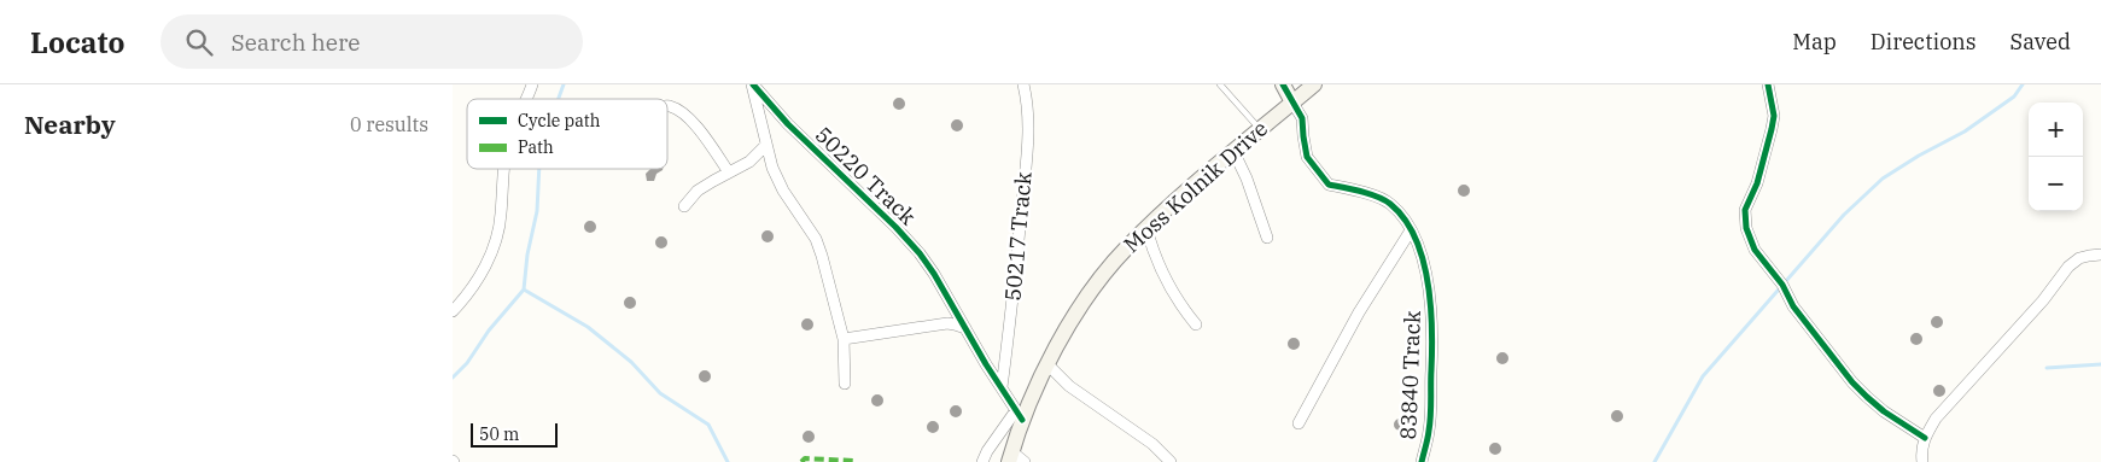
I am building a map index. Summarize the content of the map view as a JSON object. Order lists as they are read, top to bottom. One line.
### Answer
{"streets":{"main road":["Moss Kolnik Drive"],"street":["50220 Track","50217 Track","83840 Track"]},"crossings":[["50220 Track","Moss Kolnik Drive"],["50220 Track","50217 Track"],["Moss Kolnik Drive","83840 Track"]],"legend":["Cycle path","Path"],"scale_bar":"50 m","page":{"header":"Locato","search":"Search here","nav":["Map","Directions","Saved"],"heading":["Nearby","0 results"],"map_buttons":["+","−"],"scale":"50 m"}}
